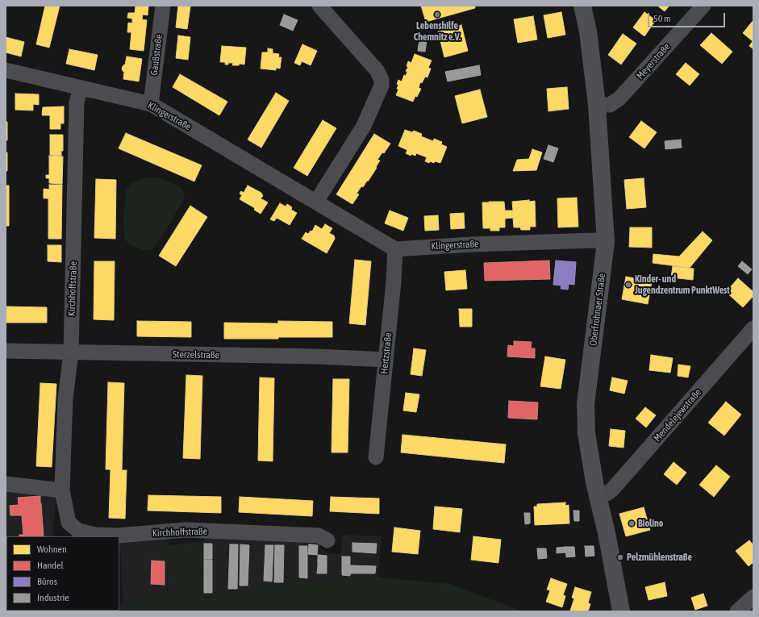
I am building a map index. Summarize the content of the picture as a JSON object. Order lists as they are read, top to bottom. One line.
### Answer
{"streets":{"main road":["Oberfrohnaer Straße"],"street":["Gaußstraße","Meyerstraße","Klingerstraße","Kirchhoffstraße","Hertzstraße","Sterzelstraße","Mendelejewstraße"]},"crossings":[["Gaußstraße","Klingerstraße"],["Meyerstraße","Oberfrohnaer Straße"],["Klingerstraße","Kirchhoffstraße"],["Klingerstraße","Oberfrohnaer Straße"],["Klingerstraße","Hertzstraße"],["Kirchhoffstraße","Sterzelstraße"],["Oberfrohnaer Straße","Mendelejewstraße"],["Hertzstraße","Sterzelstraße"]],"places":["Lebenshilfe Chemnitz e.V.","Kinder- und Jugendzentrum PunktWest","Biolino","Pelzmühlenstraße"],"legend":["Wohnen","Handel","Büros","Industrie"],"scale_bar":"50 m"}
